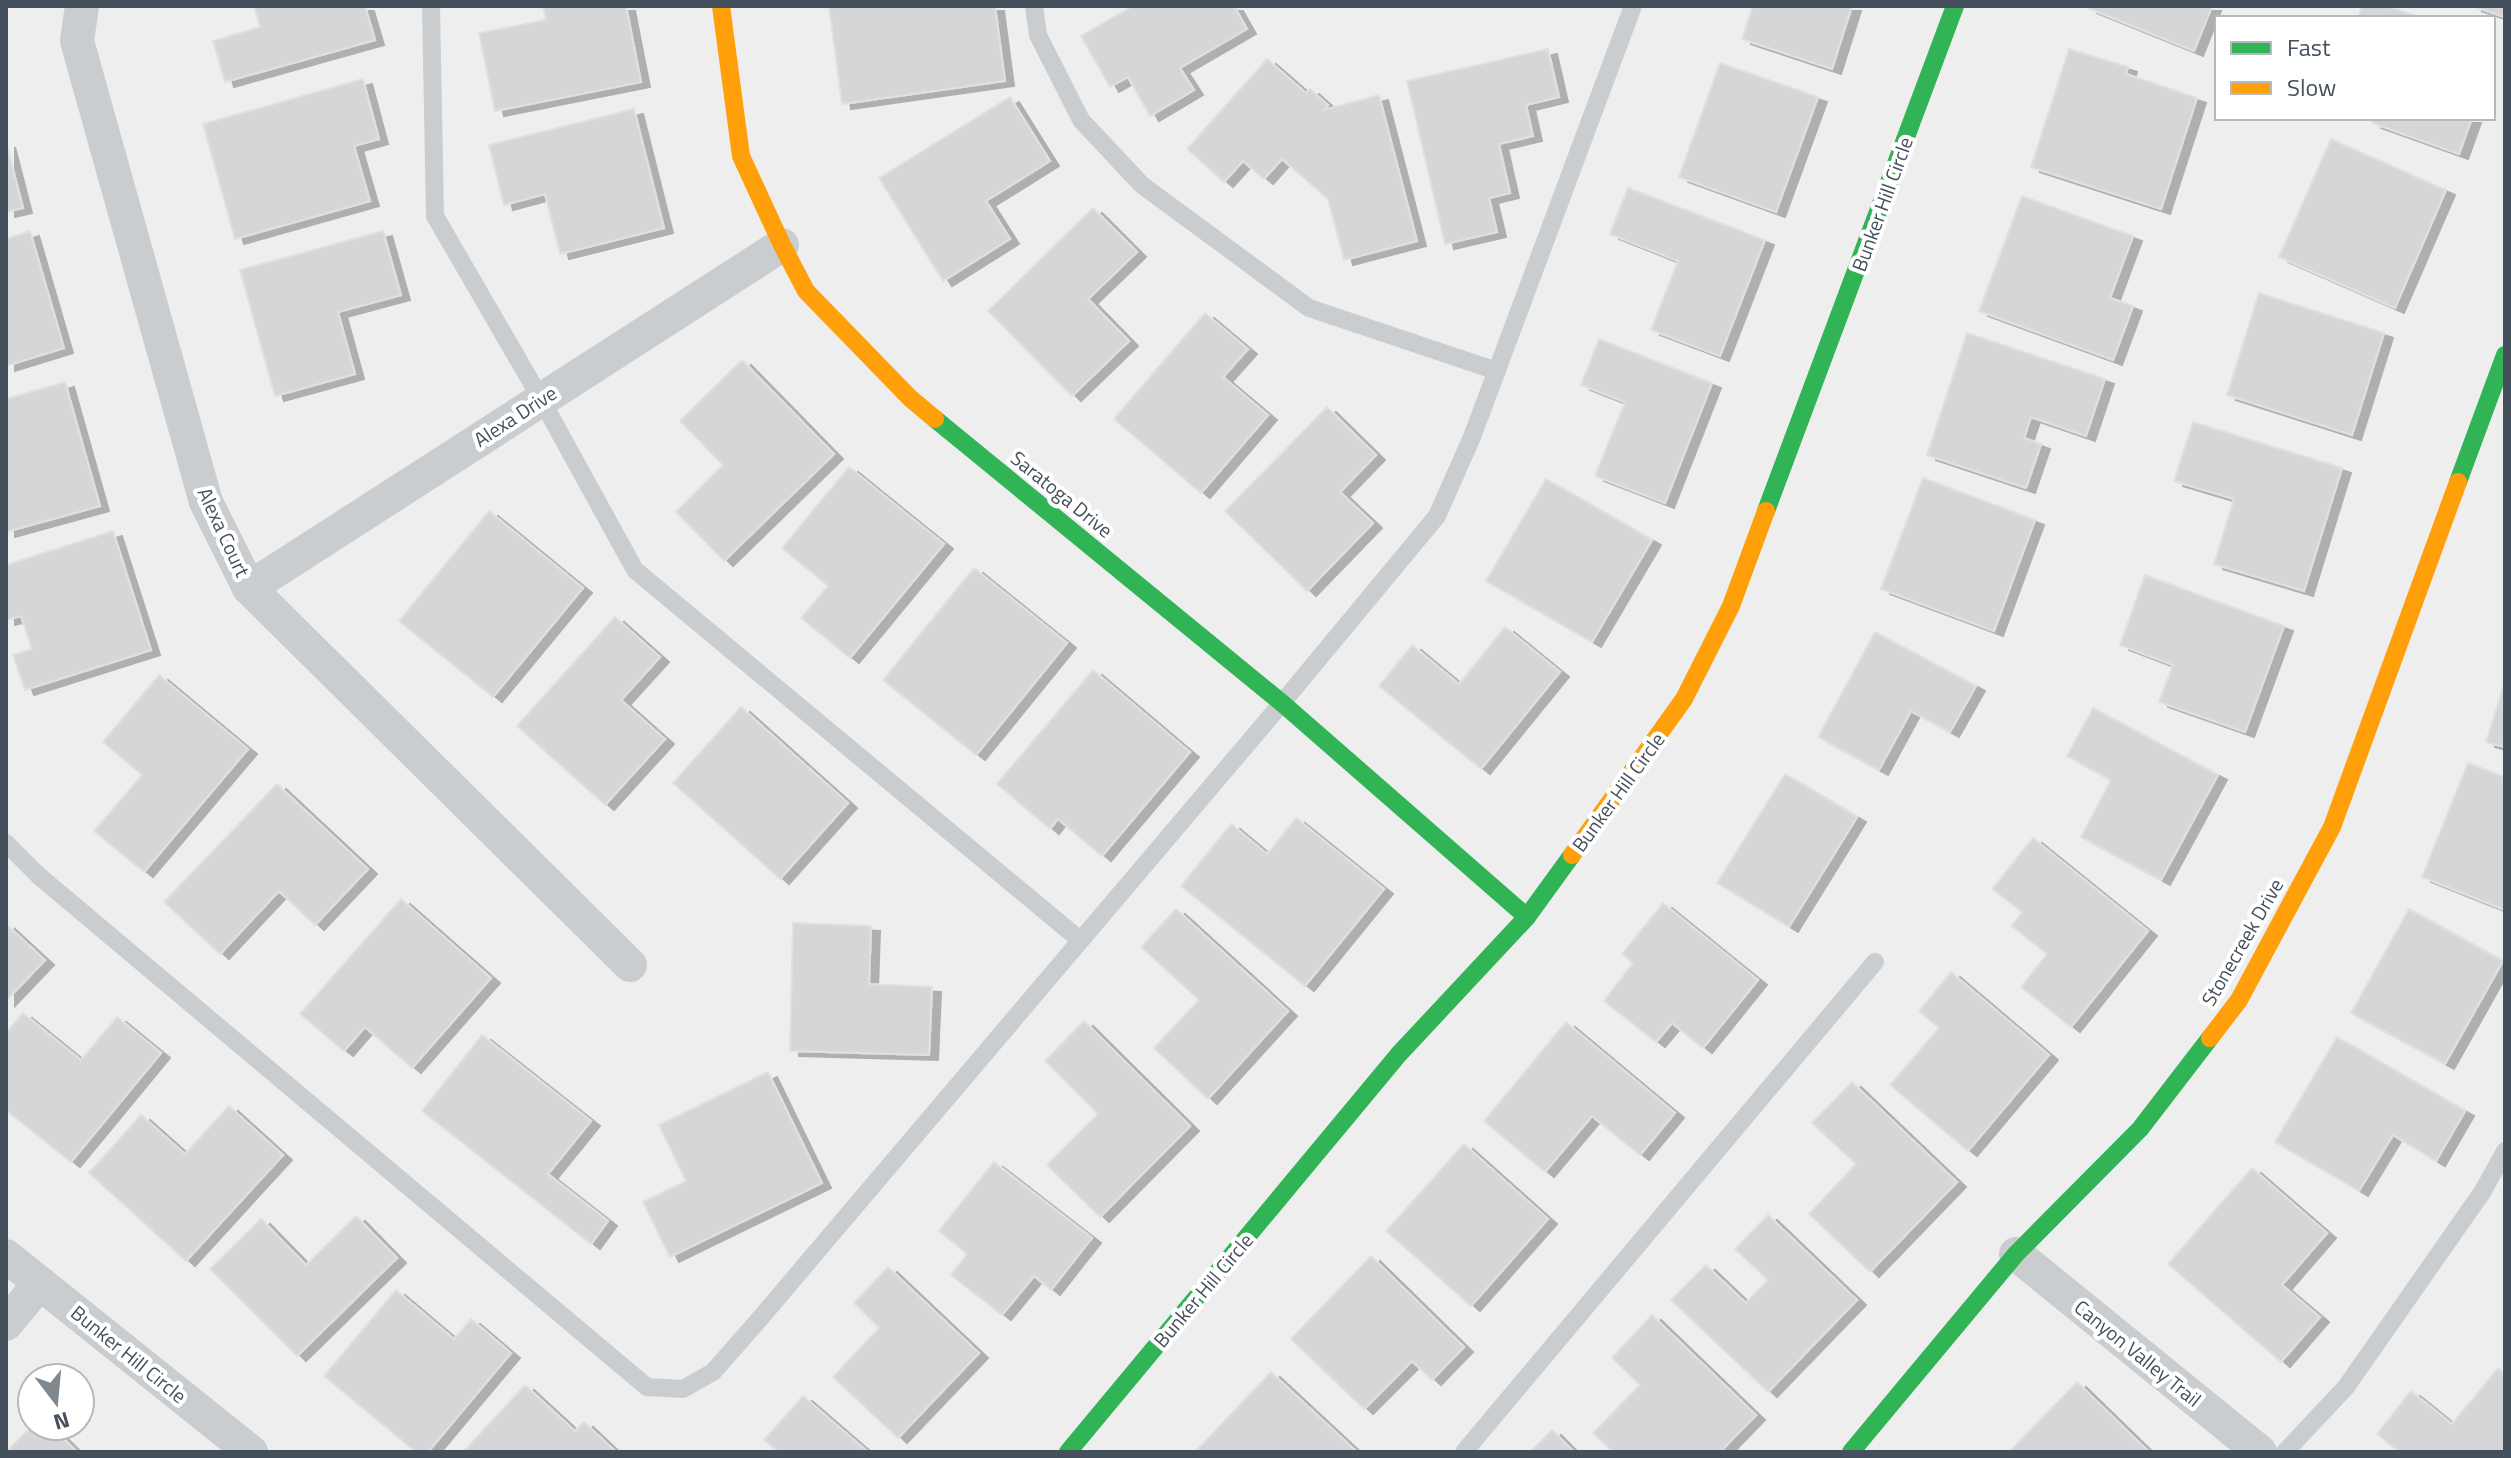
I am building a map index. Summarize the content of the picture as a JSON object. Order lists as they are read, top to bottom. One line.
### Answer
{"streets":{"street":["Bunker Hill Circle","Alexa Drive","Saratoga Drive","Alexa Court","Stonecreek Drive","Canyon Valley Trail"]},"crossings":[["Bunker Hill Circle","Saratoga Drive"],["Alexa Drive","Saratoga Drive"],["Alexa Drive","Alexa Court"],["Stonecreek Drive","Canyon Valley Trail"]],"legend":["Fast","Slow"],"north":"bottom"}
